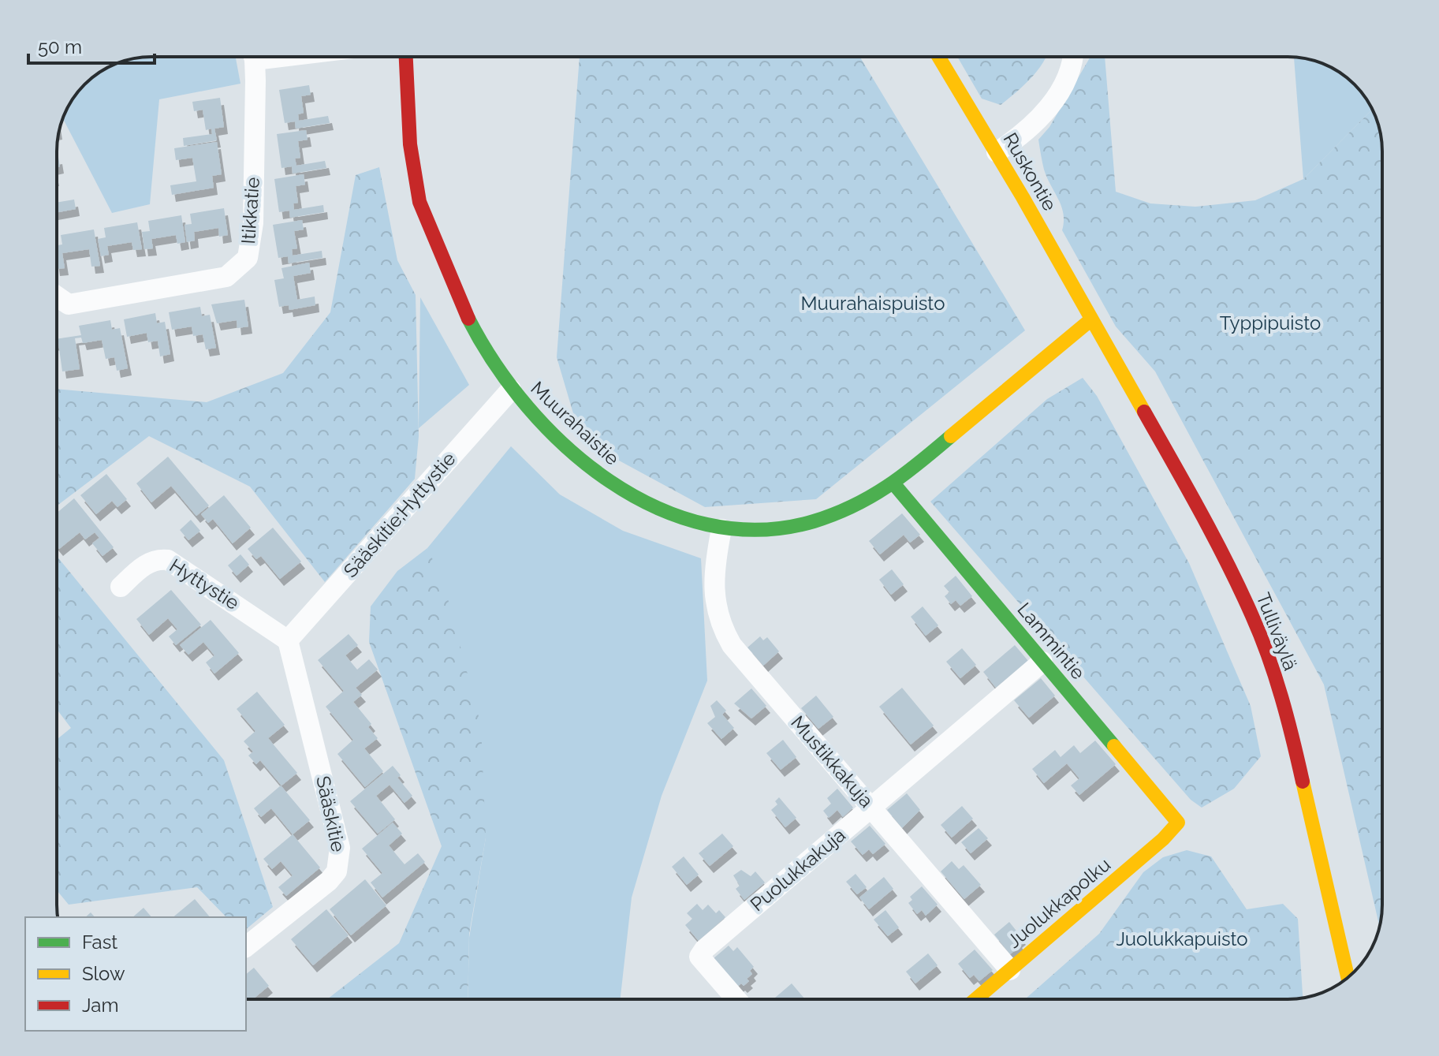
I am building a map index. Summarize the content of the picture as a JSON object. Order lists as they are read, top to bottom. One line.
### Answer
{"streets":{"street":["Ruskontie","Itikkatie","Muurahaistie","Sääskitie;Hyttystie","Hyttystie","Tulliväylä","Lammintie","Mustikkakuja","Sääskitie","Puolukkakuja","Juolukkapolku"]},"crossings":[["Ruskontie","Muurahaistie"],["Ruskontie","Tulliväylä"],["Muurahaistie","Sääskitie;Hyttystie"],["Muurahaistie","Tulliväylä"],["Muurahaistie","Lammintie"],["Muurahaistie","Mustikkakuja"],["Sääskitie;Hyttystie","Hyttystie"],["Sääskitie;Hyttystie","Sääskitie"],["Hyttystie","Sääskitie"],["Lammintie","Puolukkakuja"],["Lammintie","Juolukkapolku"],["Mustikkakuja","Puolukkakuja"],["Mustikkakuja","Juolukkapolku"]],"parks":["Muurahaispuisto","Typpipuisto","Juolukkapuisto"],"legend":["Fast","Slow","Jam"],"scale_bar":"50 m"}
